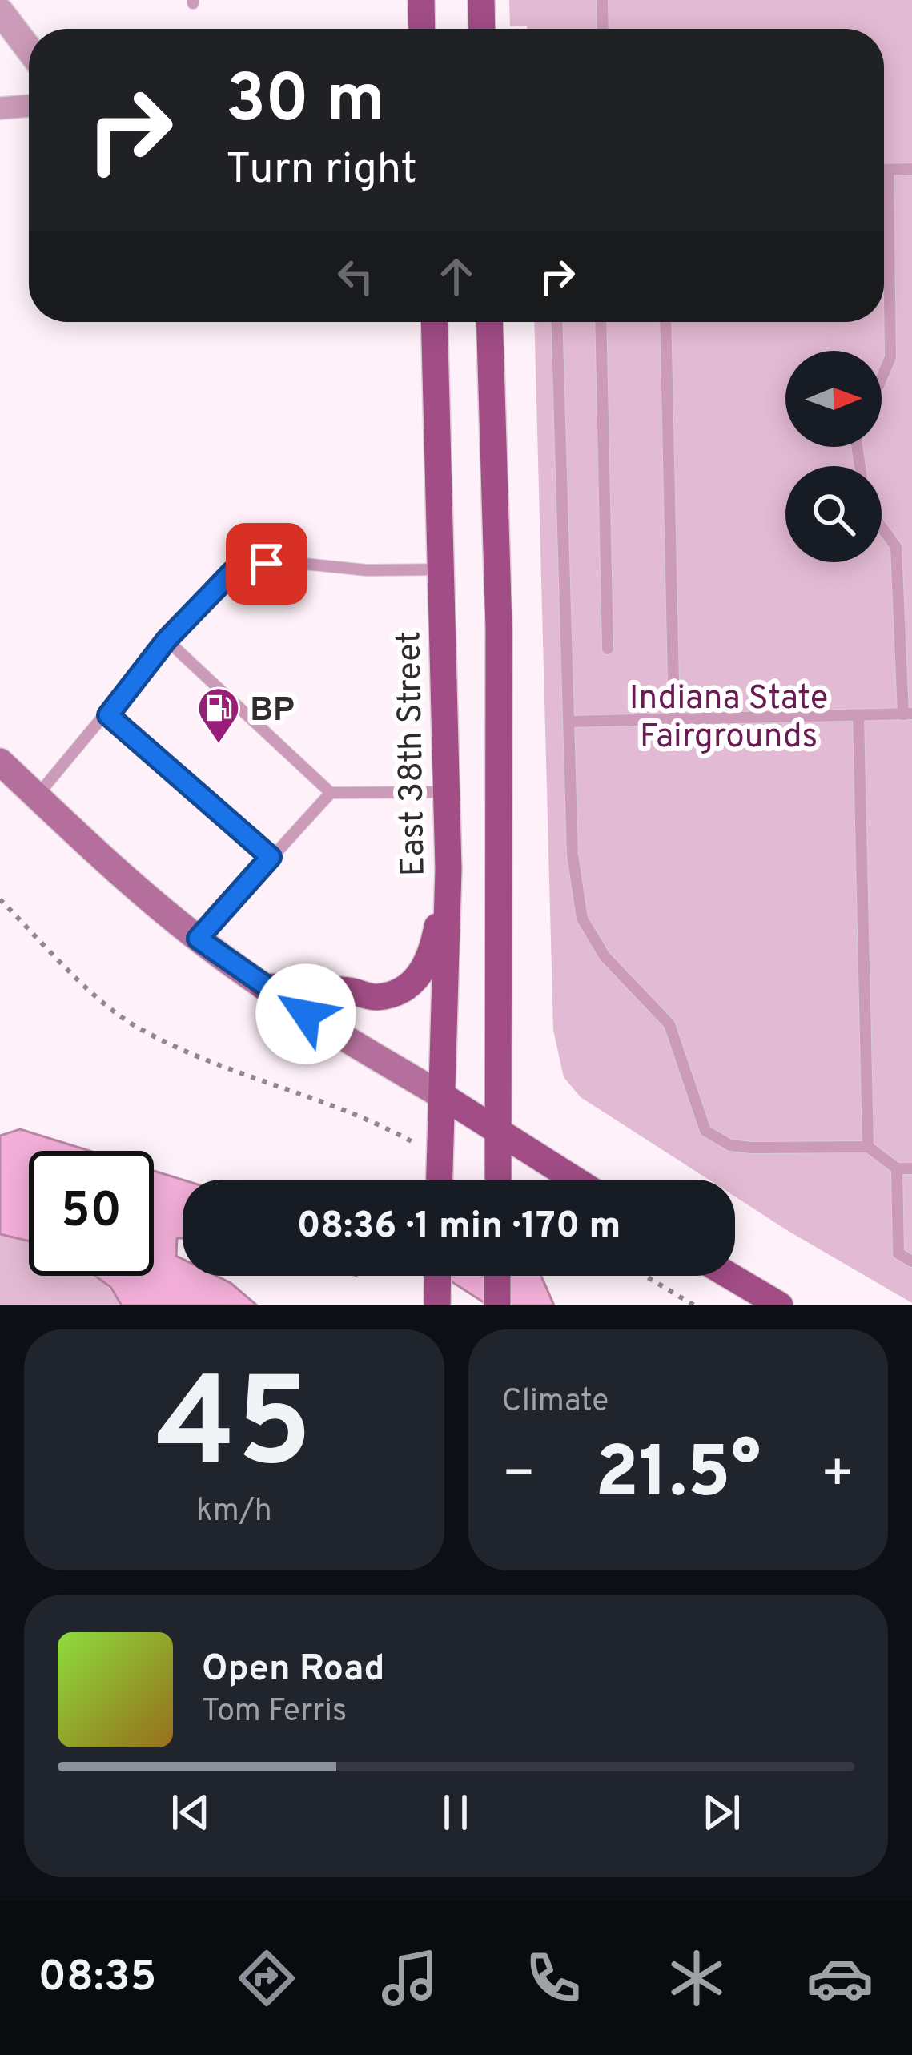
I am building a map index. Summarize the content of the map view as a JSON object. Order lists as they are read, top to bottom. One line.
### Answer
{"streets":{"main road":["East 38th Street"]},"parks":["Indiana State Fairgrounds"],"places":{"fuel station":["BP"]},"north":"right","page":{"turn":["30 m","Turn right"],"limit":"50","trip":"08:36 · 1 min · 170 m","tile":[["45","km/h"],"Climate"],"heat":["−","21.5°","+"],"song":["Open Road","Tom Ferris"],"tabs":"08:35"}}
